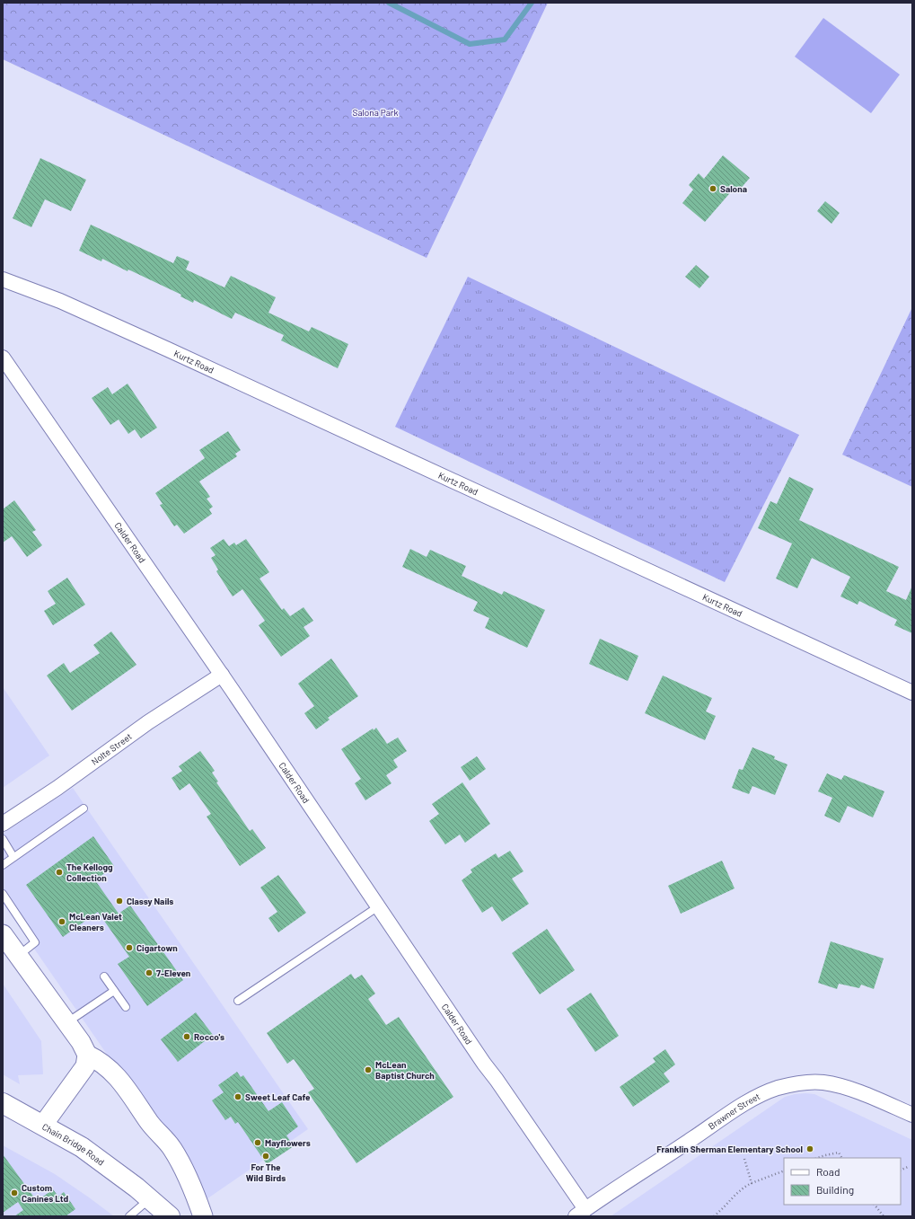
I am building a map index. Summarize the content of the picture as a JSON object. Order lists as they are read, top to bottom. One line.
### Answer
{"streets":{"main road":["Chain Bridge Road"],"street":["Kurtz Road","Calder Road","Nolte Street","Brawner Street"]},"crossings":[["Calder Road","Nolte Street"],["Calder Road","Brawner Street"]],"parks":["Salona Park"],"places":["Salona","The Kellogg Collection","Classy Nails","McLean Valet Cleaners","Cigartown","7-Eleven","Rocco's","McLean Baptist Church","Sweet Leaf Cafe","Mayflowers","Franklin Sherman Elementary School","For The Wild Birds","Custom Canines Ltd"],"legend":["Road","Building"]}
